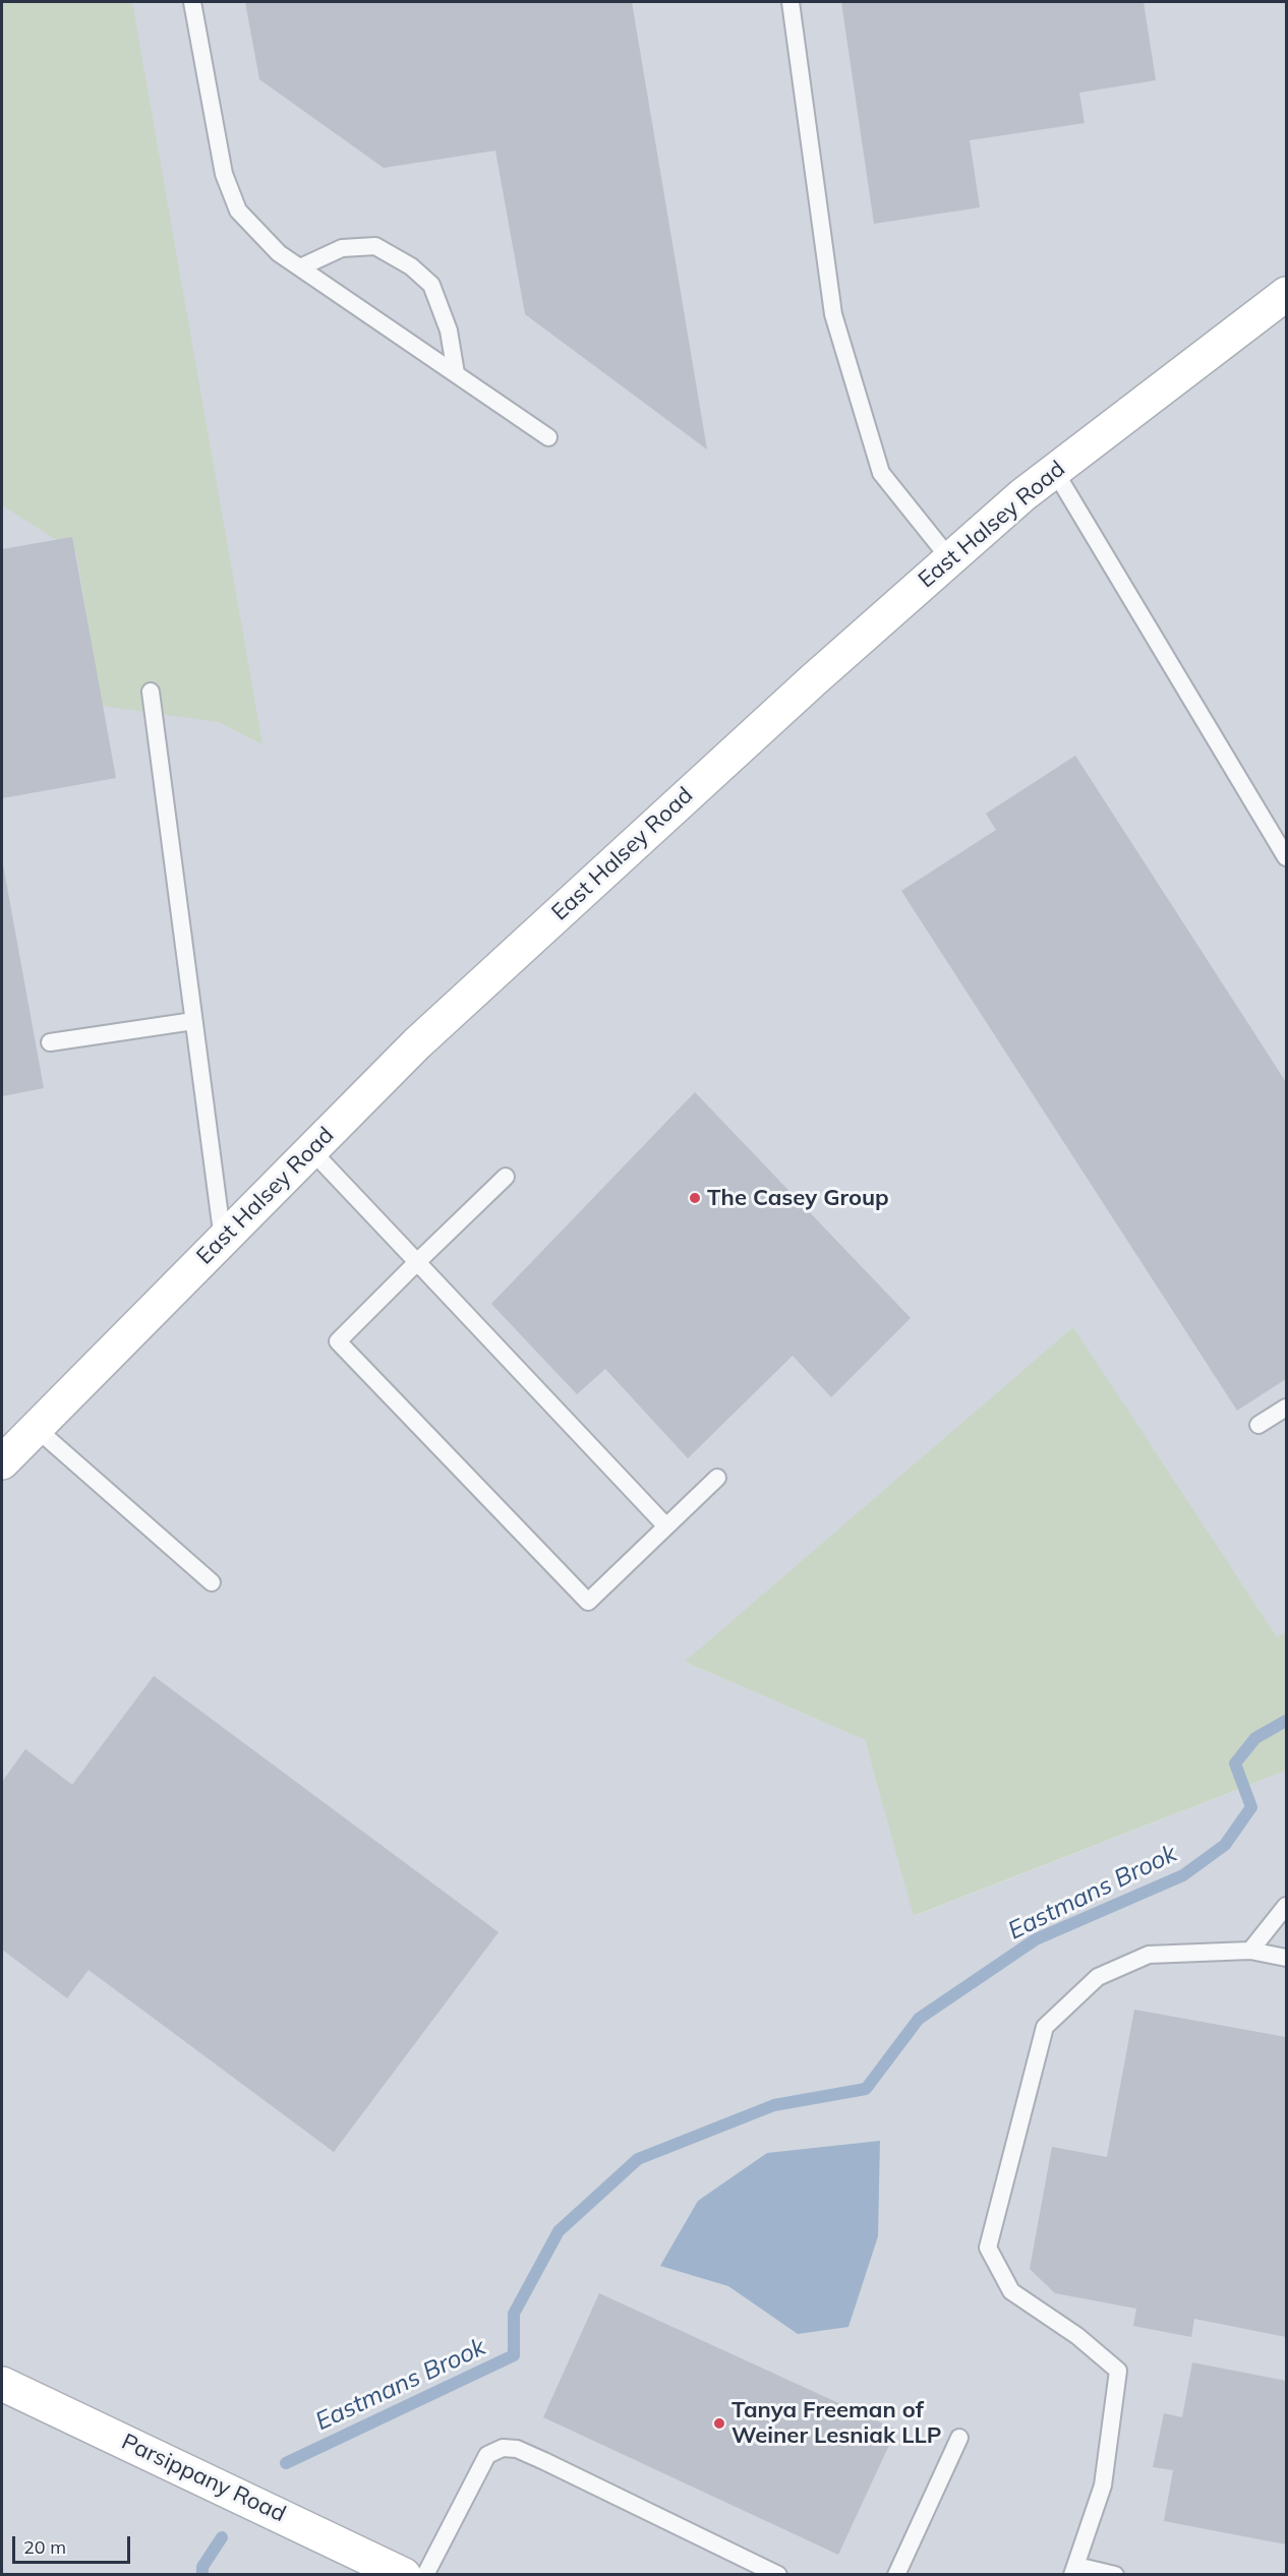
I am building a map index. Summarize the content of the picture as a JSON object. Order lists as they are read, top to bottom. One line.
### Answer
{"streets":{"main road":["East Halsey Road","Parsippany Road"]},"water":["Eastmans Brook"],"places":["The Casey Group","Tanya Freeman of Weiner Lesniak LLP"],"scale_bar":"20 m"}
